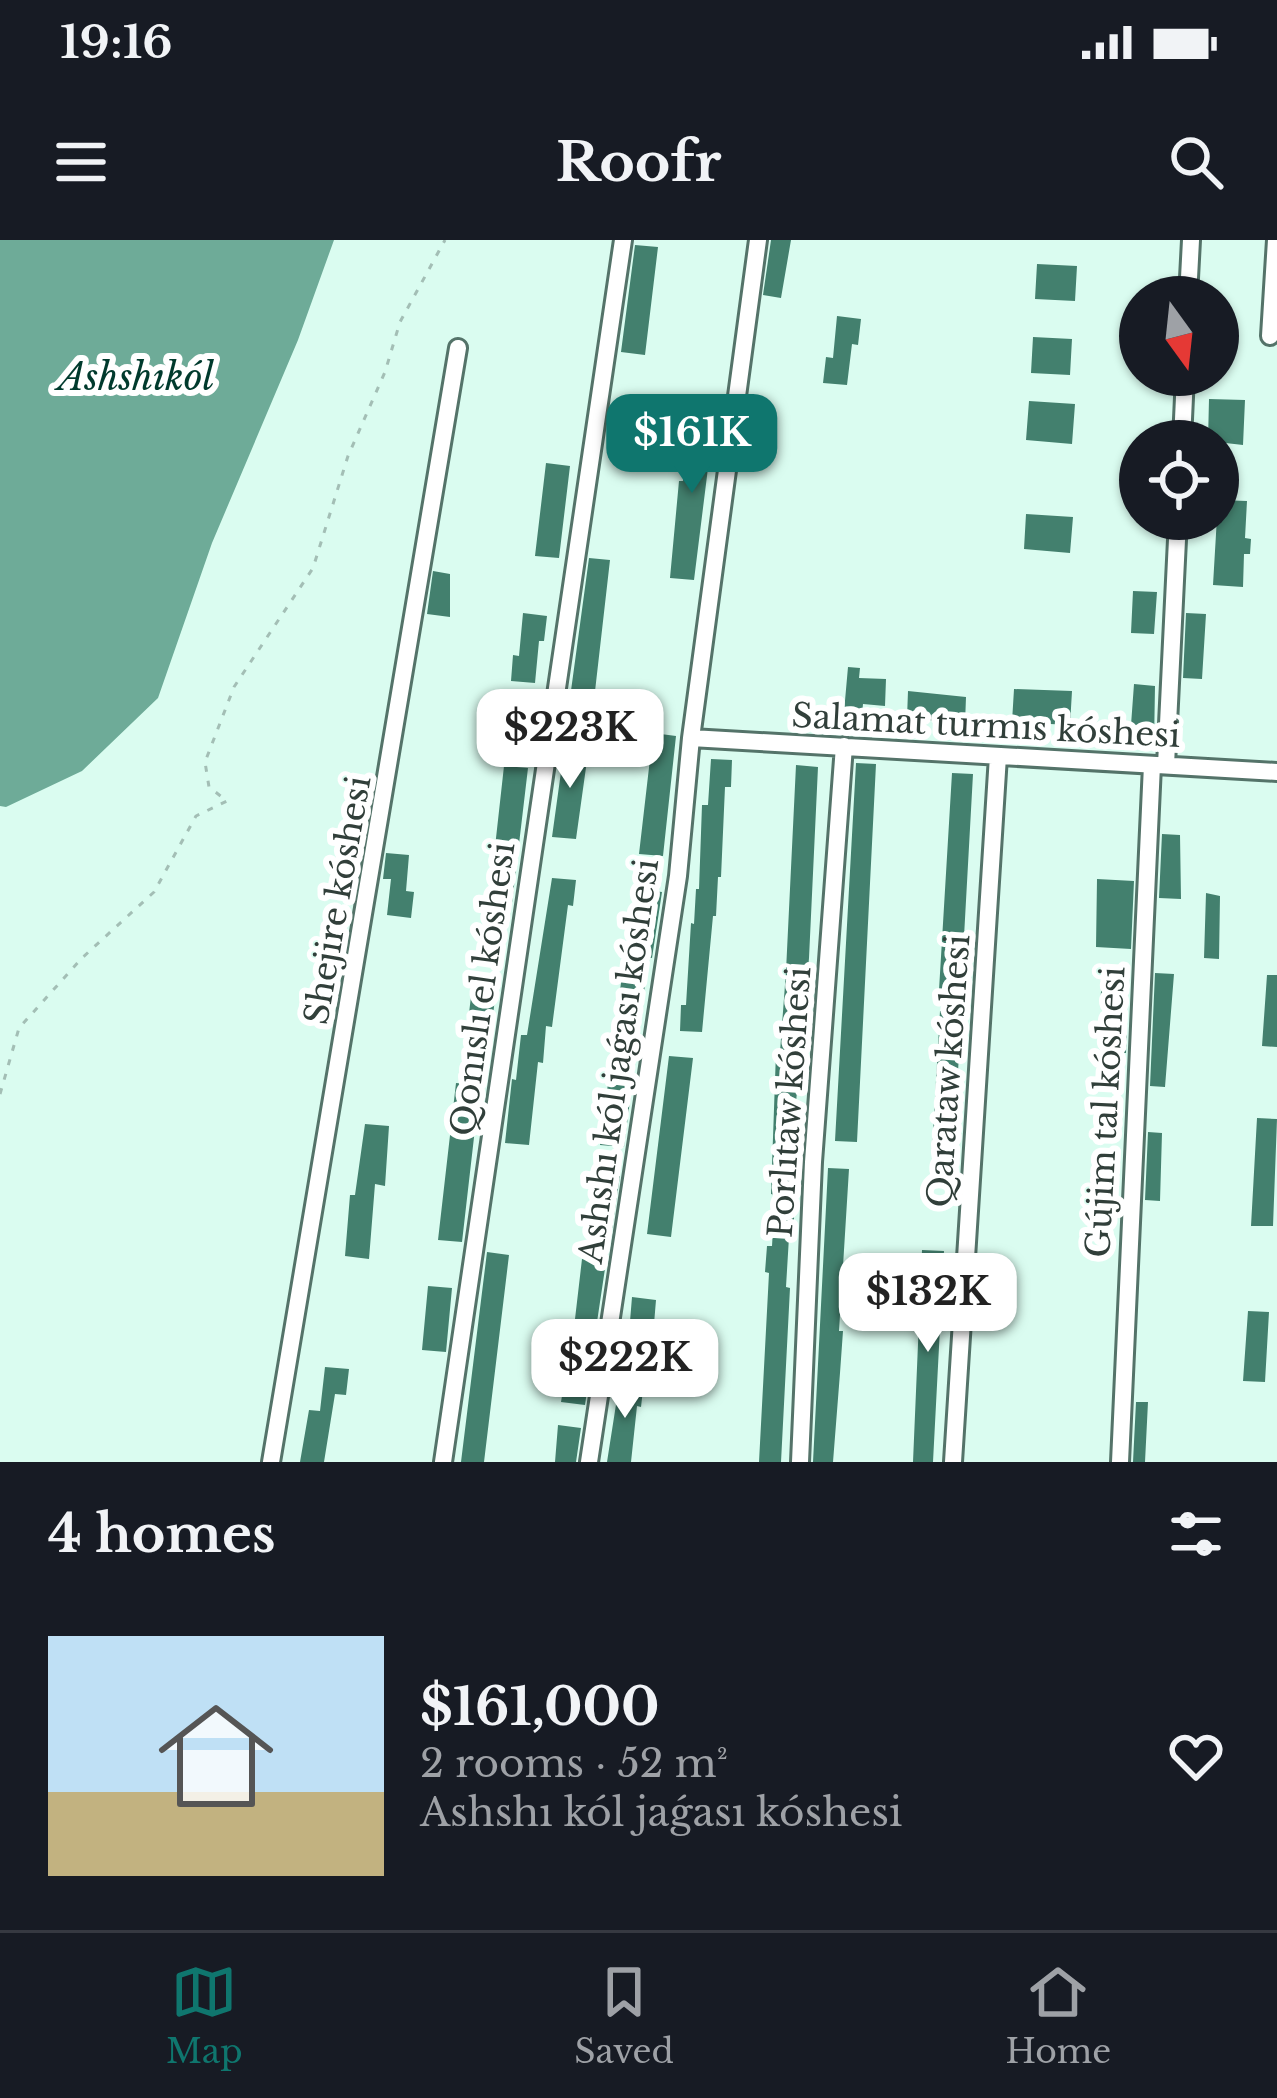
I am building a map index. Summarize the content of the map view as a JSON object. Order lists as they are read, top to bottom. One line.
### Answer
{"streets":{"street":["Salamat turmıs kóshesi","Shejire kóshesi","Qonıslı el kóshesi","Ashshı kól jaǵası kóshesi","Qarataw kóshesi","Porlıtaw kóshesi","Gújim tal kóshesi"]},"crossings":[["Salamat turmıs kóshesi","Ashshı kól jaǵası kóshesi"],["Salamat turmıs kóshesi","Qarataw kóshesi"],["Salamat turmıs kóshesi","Porlıtaw kóshesi"],["Salamat turmıs kóshesi","Gújim tal kóshesi"]],"water":["Ashshıkól"],"north":"bottom","page":{"status":"19:16","header":"Roofr","price":["$161K","$223K","$132K","$222K"],"heading":"4 homes","list":[{"name":"$161,000","note":"2 rooms · 52 m² · Ashshı kól jaǵası kóshesi"}],"tabs":["Map","Saved","Home"]}}
